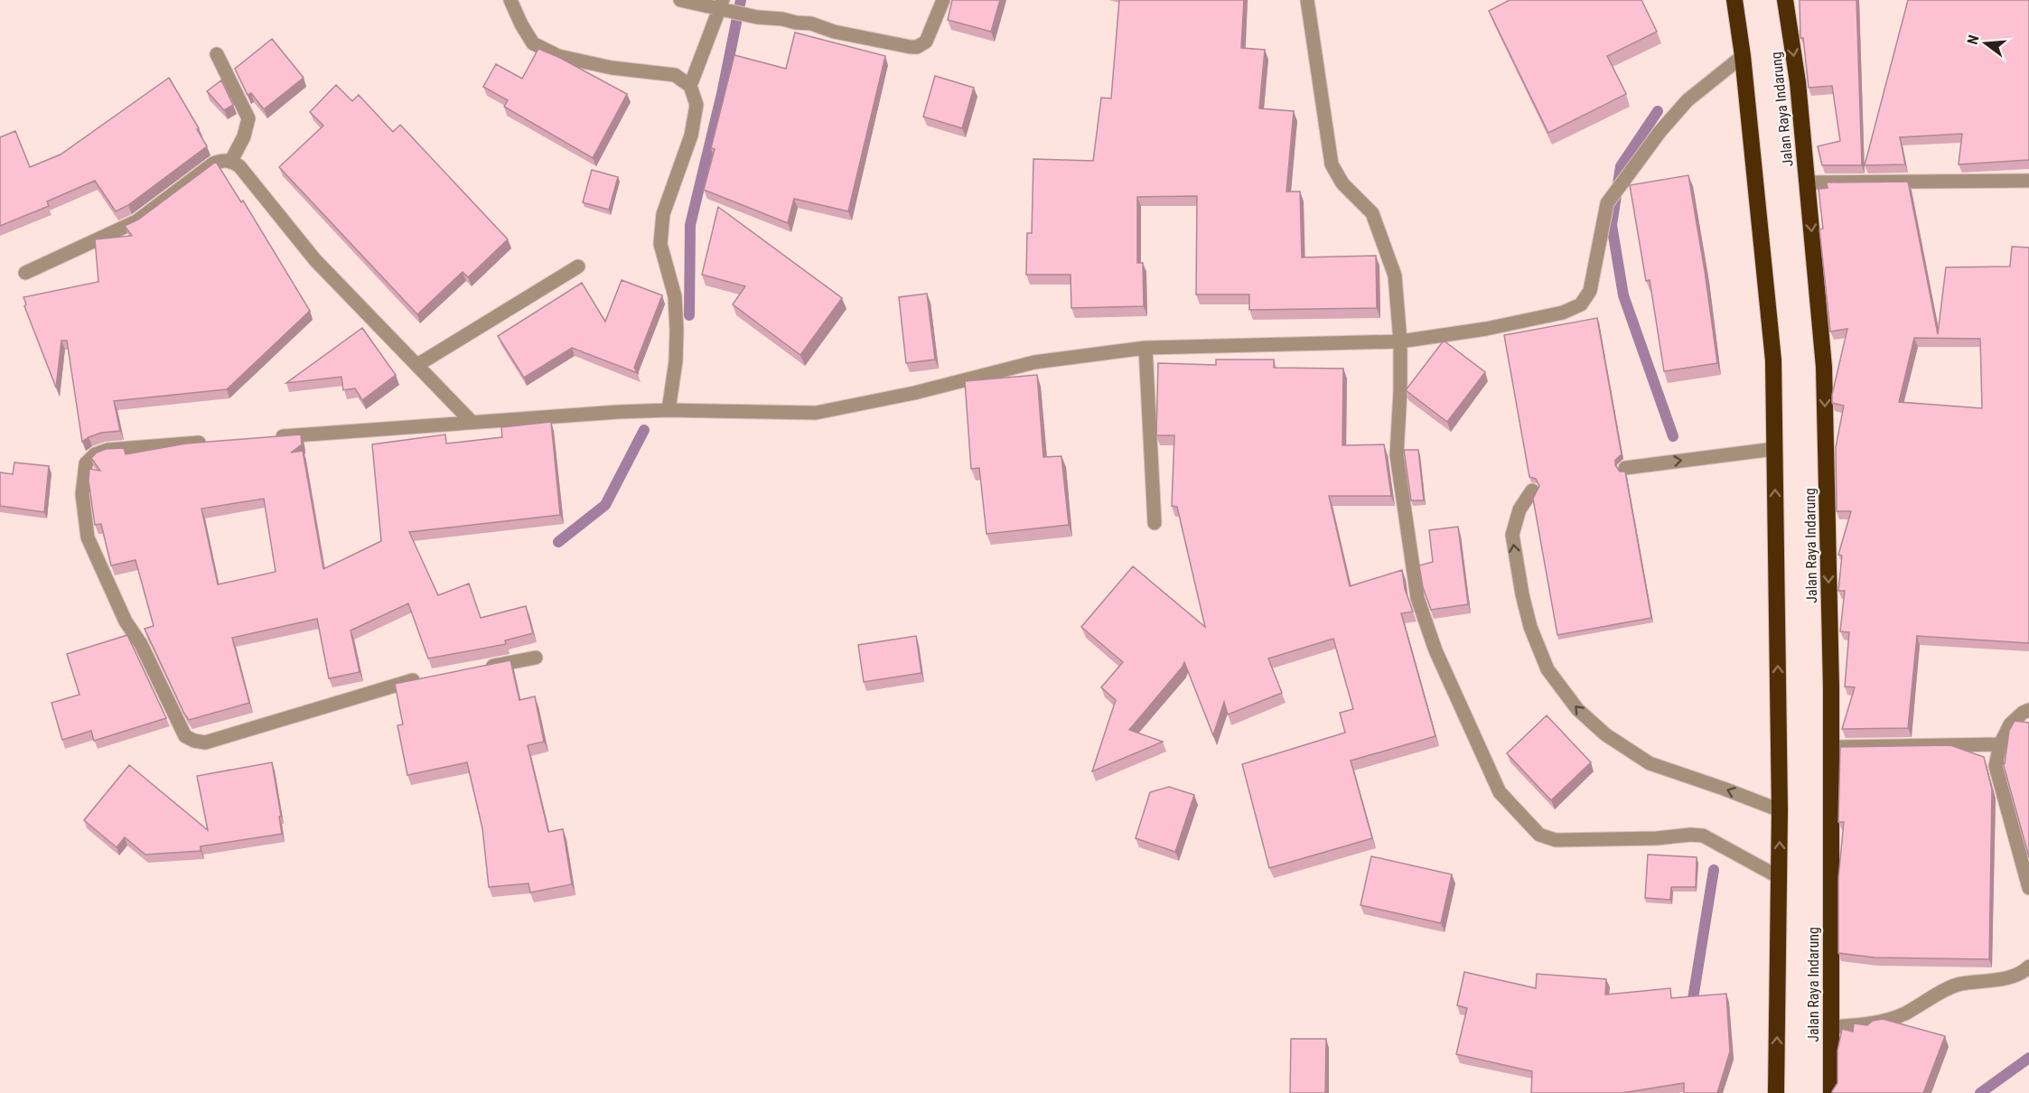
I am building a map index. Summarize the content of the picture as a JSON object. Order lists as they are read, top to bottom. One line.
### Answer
{"streets":{"highway":["Jalan Raya Indarung"]},"north":"left"}
